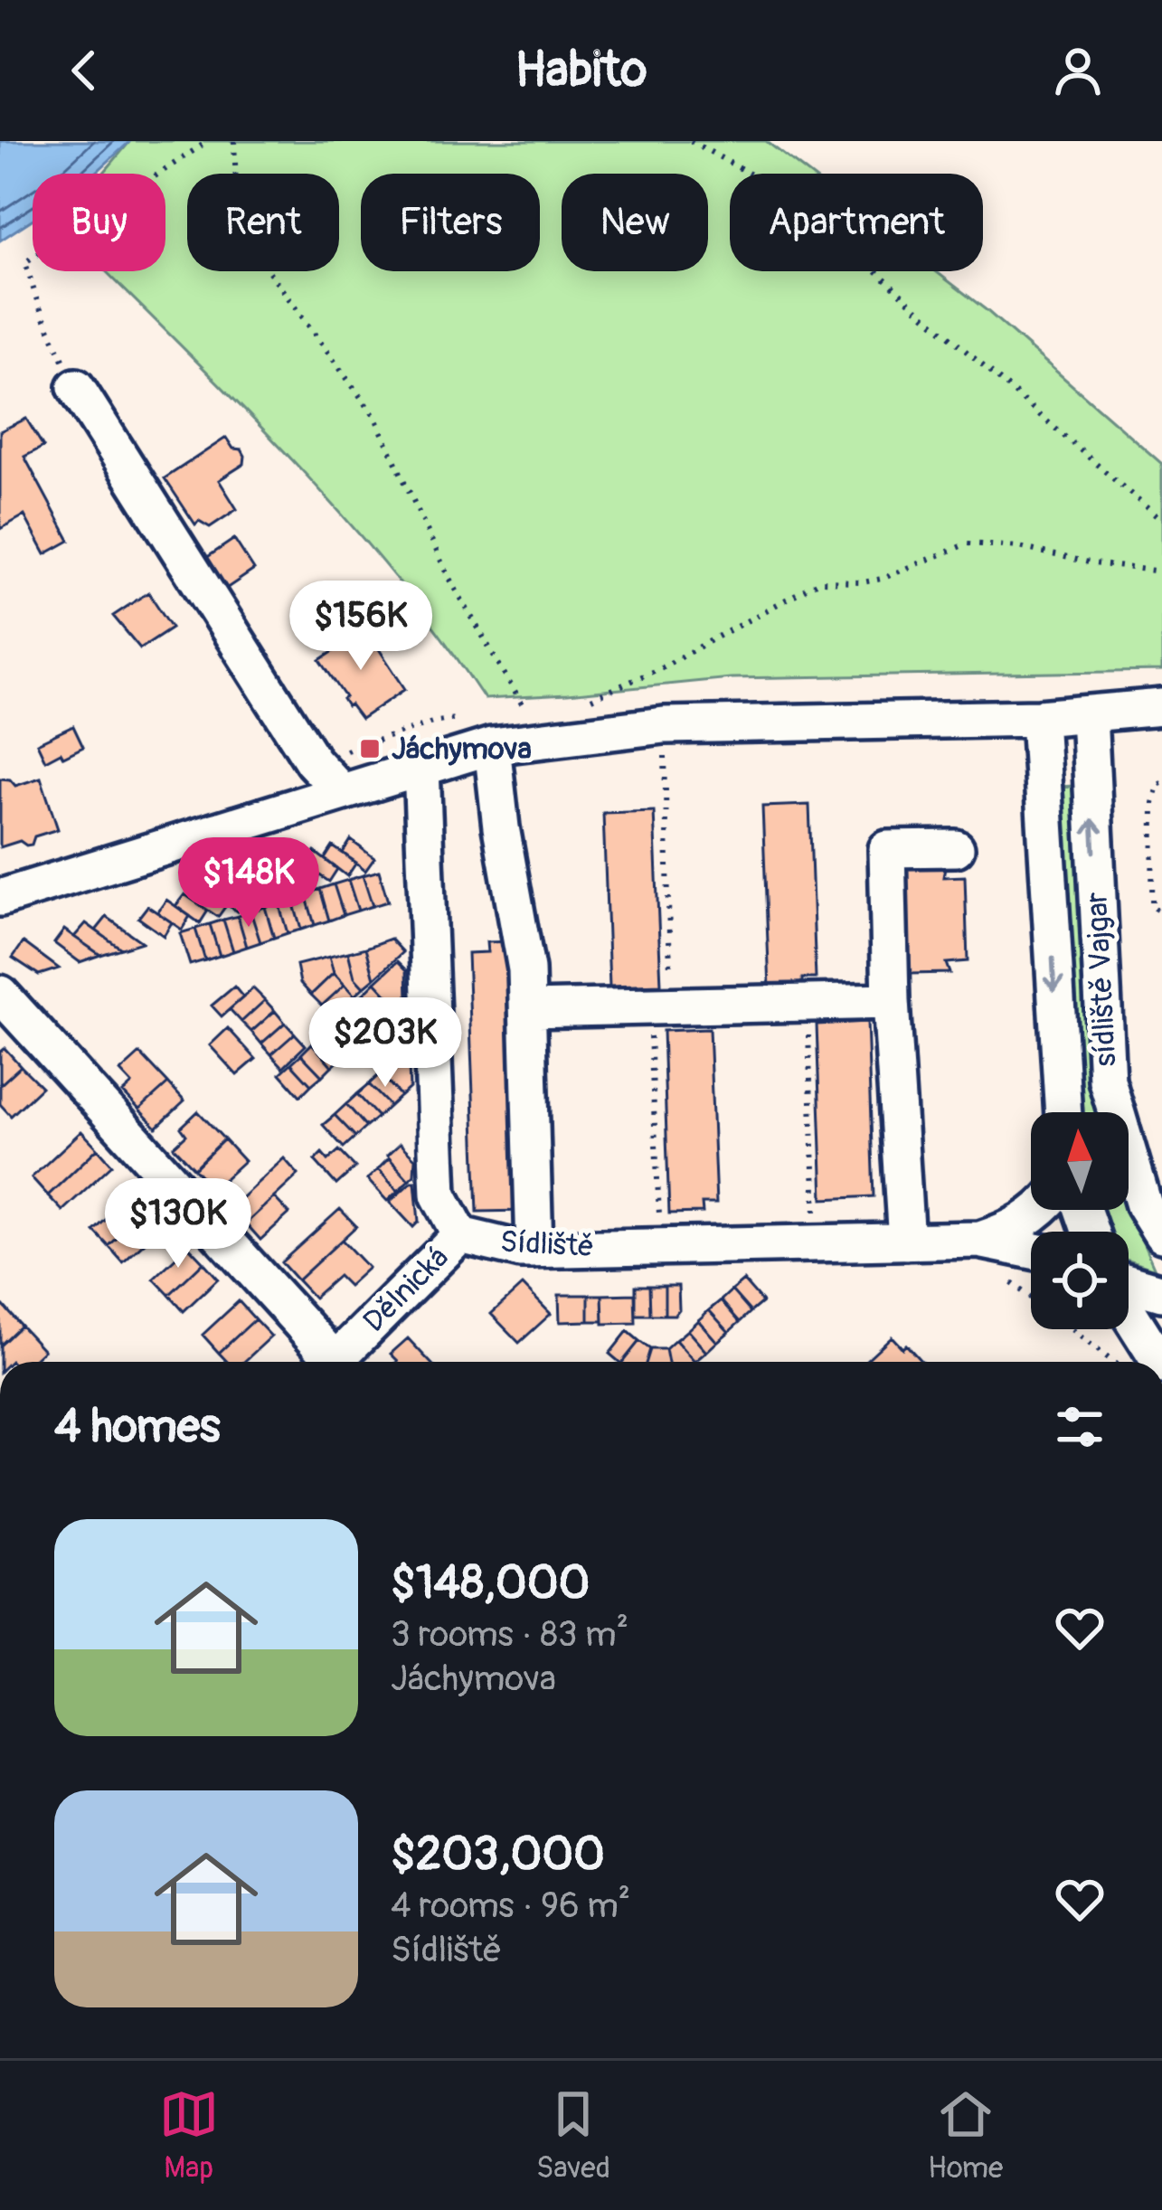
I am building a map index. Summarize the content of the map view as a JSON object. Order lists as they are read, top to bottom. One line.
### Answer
{"streets":{"street":["sídliště Vajgar","Sídliště","Dělnická"]},"crossings":[["Sídliště","Dělnická"]],"places":{"transit":["Jáchymova"]},"north":"top","page":{"header":"Habito","chip":["Buy","Rent","Filters","New","Apartment"],"price":["$156K","$148K","$203K","$130K"],"heading":"4 homes","list":[{"name":"$148,000","note":"3 rooms · 83 m² · Jáchymova"},{"name":"$203,000","note":"4 rooms · 96 m² · Sídliště"}],"tabs":["Map","Saved","Home"]}}
